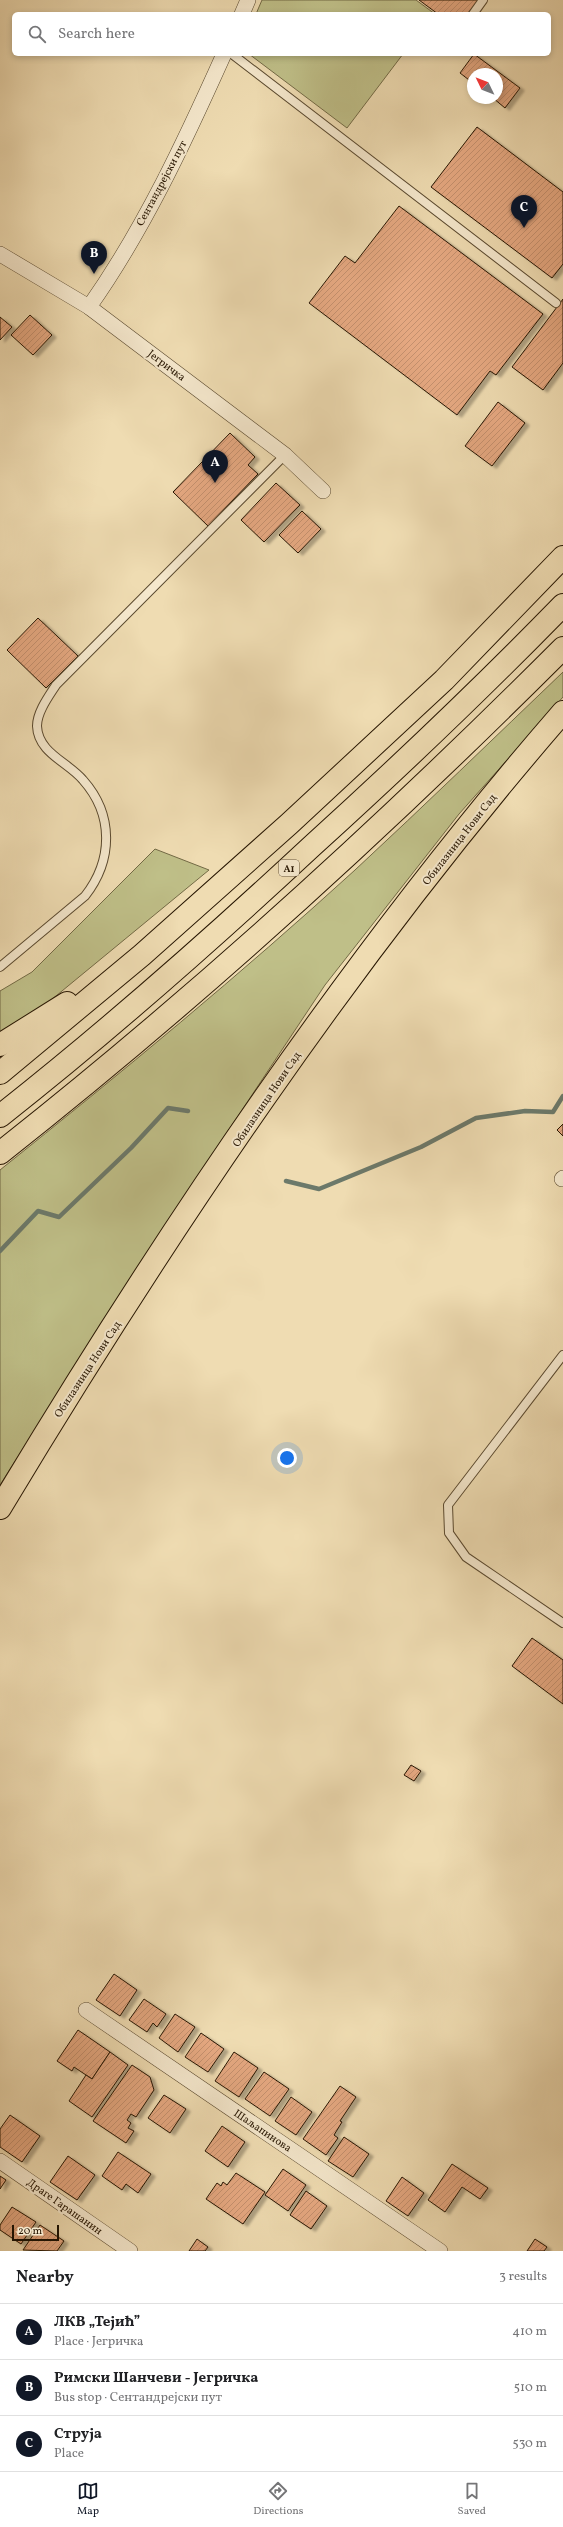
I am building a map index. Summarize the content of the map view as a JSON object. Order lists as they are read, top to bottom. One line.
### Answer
{"streets":{"main road":["Обилазница Нови Сад","A1"],"street":["Сентандрејски пут","Јегричка","Шаљапинова","Драге Гарашанин"]},"crossings":[["Сентандрејски пут","Јегричка"]],"scale_bar":"20 m","north":"top left","page":{"search":"Search here","pins":["C","B","A"],"scale":"20 m","heading":["Nearby","3 results"],"list":[{"mark":"A","name":"ЛКВ „Тејић”","note":"Place · Јегричка","value":"410 m"},{"mark":"B","name":"Римски Шанчеви - Јегричка","note":"Bus stop · Сентандрејски пут","value":"510 m"},{"mark":"C","name":"Струја","note":"Place","value":"530 m"}],"nav":["Map","Directions","Saved"]}}
